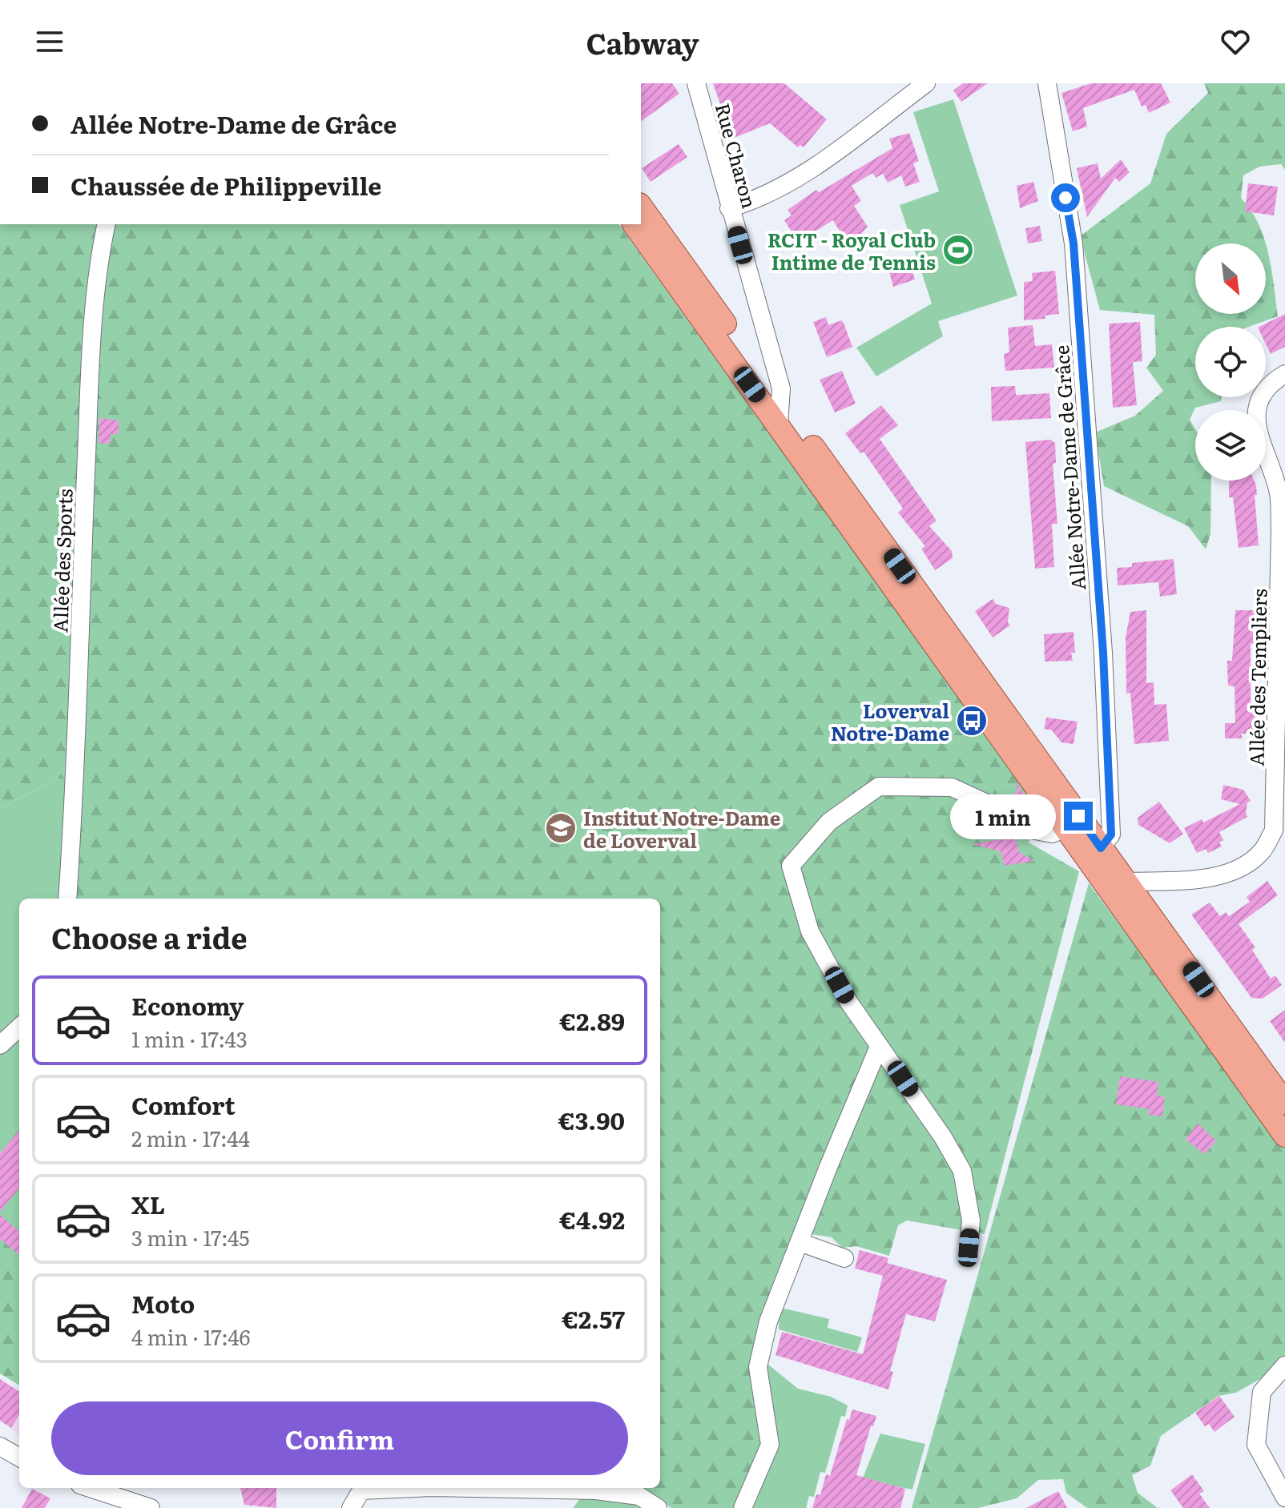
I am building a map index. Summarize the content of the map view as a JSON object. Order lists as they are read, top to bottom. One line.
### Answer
{"streets":{"street":["Rue Charon","Allée Notre-Dame de Grâce","Allée des Sports","Allée des Templiers"]},"places":{"sports":["RCIT - Royal Club Intime de Tennis"],"bus stop":["Loverval Notre-Dame"],"school or university":["Institut Notre-Dame de Loverval"]},"north":"bottom right","page":{"header":"Cabway","banner":["Allée Notre-Dame de Grâce","Chaussée de Philippeville"],"bubble":"1 min","heading":"Choose a ride","list":[{"name":"Economy","note":"1 min · 17:43","value":"€2.89"},{"name":"Comfort","note":"2 min · 17:44","value":"€3.90"},{"name":"XL","note":"3 min · 17:45","value":"€4.92"},{"name":"Moto","note":"4 min · 17:46","value":"€2.57"}],"buttons":"Confirm"}}
